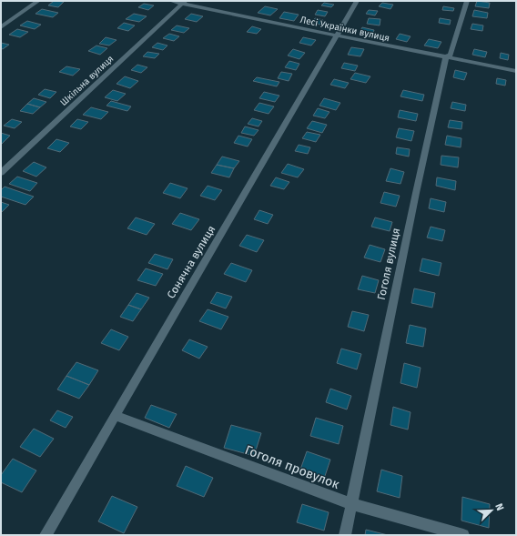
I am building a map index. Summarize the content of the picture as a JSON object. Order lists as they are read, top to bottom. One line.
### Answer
{"streets":{"street":["Лесі Українки вулиця","Шкільна вулиця","Сонячна вулиця","Гоголя вулиця","Гоголя провулок"]},"crossings":[["Лесі Українки вулиця","Шкільна вулиця"],["Лесі Українки вулиця","Сонячна вулиця"],["Лесі Українки вулиця","Гоголя вулиця"],["Сонячна вулиця","Гоголя провулок"],["Гоголя вулиця","Гоголя провулок"]],"north":"top right"}
